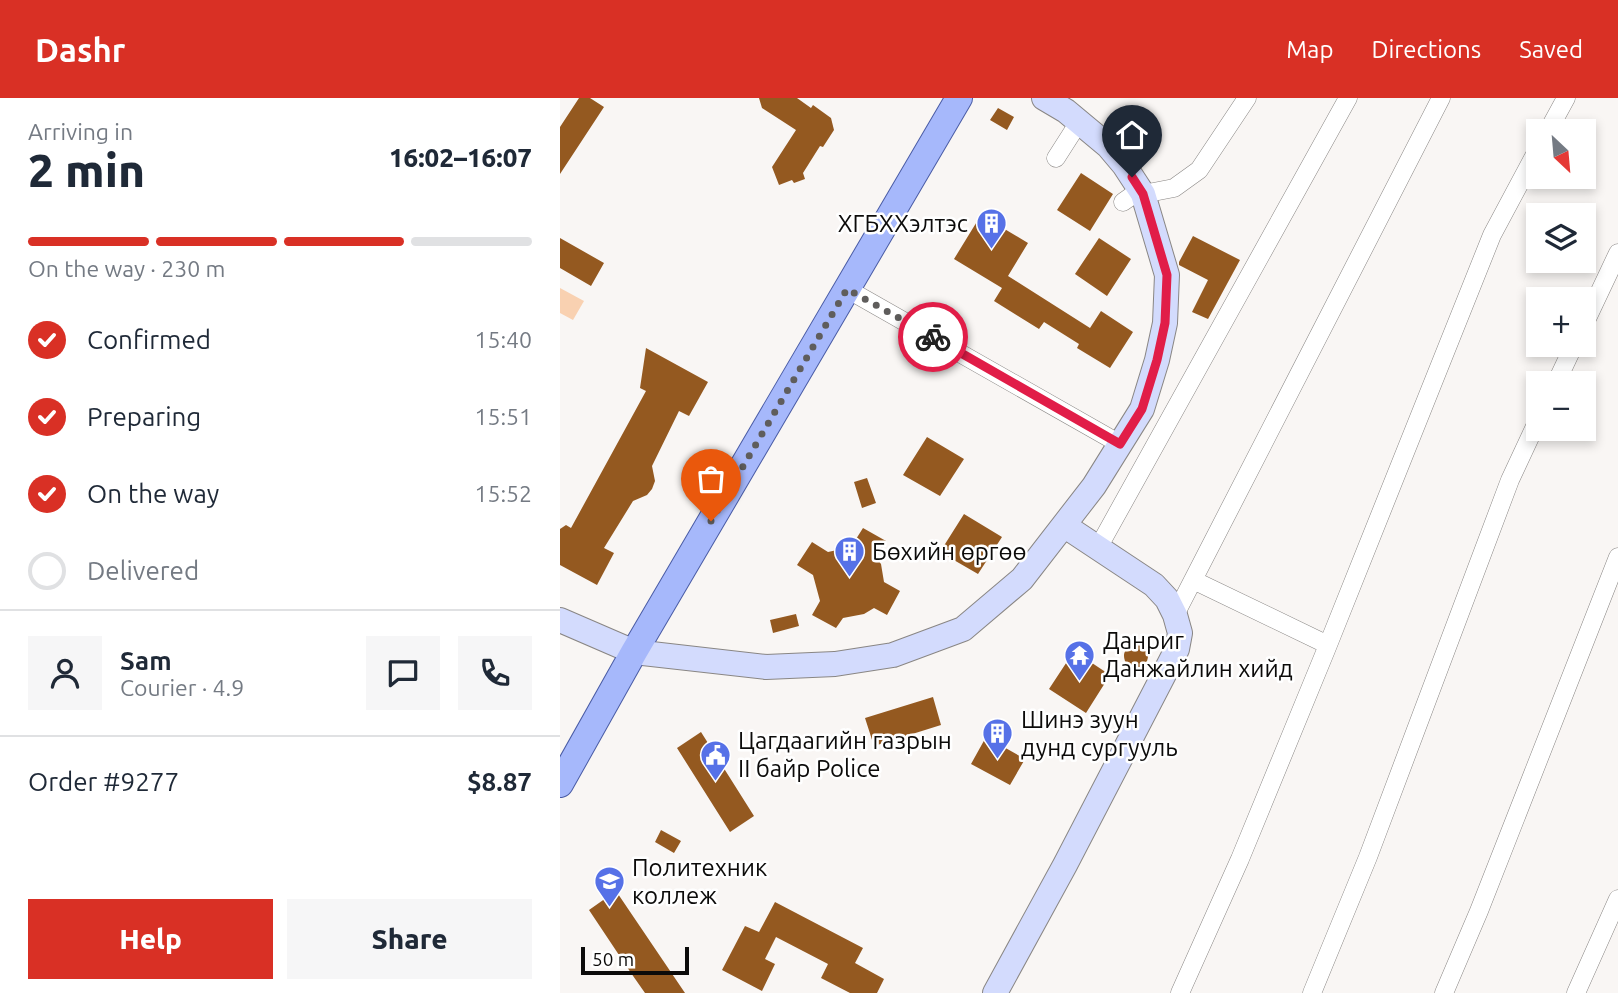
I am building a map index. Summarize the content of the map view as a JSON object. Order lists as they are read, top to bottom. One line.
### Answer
{"places":{"building":["ХГБХХэлтэс","Бөхийн өргөө","Шинэ зуун дунд сургууль"],"temple":["Данриг Данжайлин хийд"],"public building":["Цагдаагийн газрын II байр Police"],"school or university":["Политехник коллеж"]},"scale_bar":"50 m","north":"bottom right","page":{"header":"Dashr","nav":["Map","Directions","Saved"],"heading":["2 min","Arriving in","16:02–16:07"],"panel":["Sam","Courier · 4.9","Order #9277","$8.87"],"map_buttons":["+","−"],"bar":"On the way · 230 m","list":[["Confirmed","15:40"],["Preparing","15:51"],["On the way","15:52"],"Delivered"],"buttons":["Help","Share"],"scale":"50 m"}}
